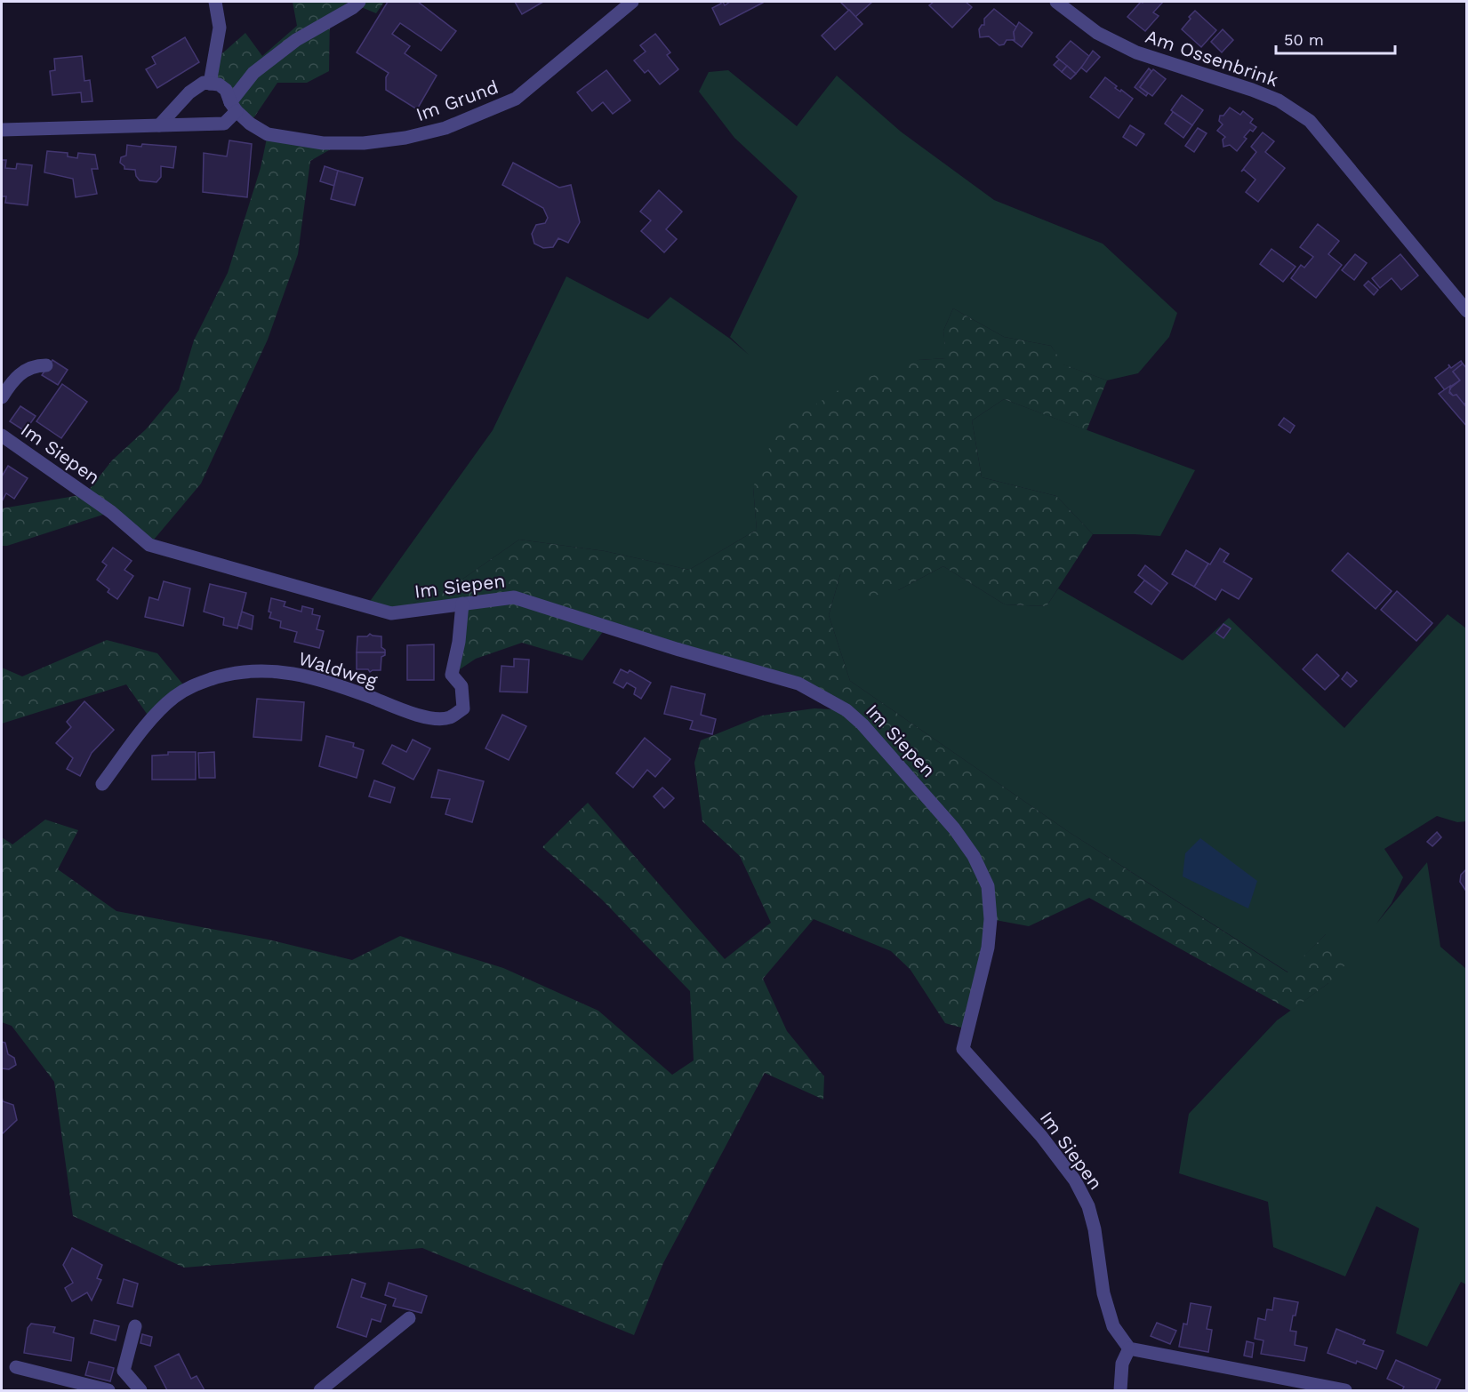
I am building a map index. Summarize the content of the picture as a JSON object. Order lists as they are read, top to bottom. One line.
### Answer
{"streets":{"street":["Am Ossenbrink","Im Grund","Im Siepen","Waldweg"]},"crossings":[["Im Siepen","Waldweg"]],"scale_bar":"50 m"}
